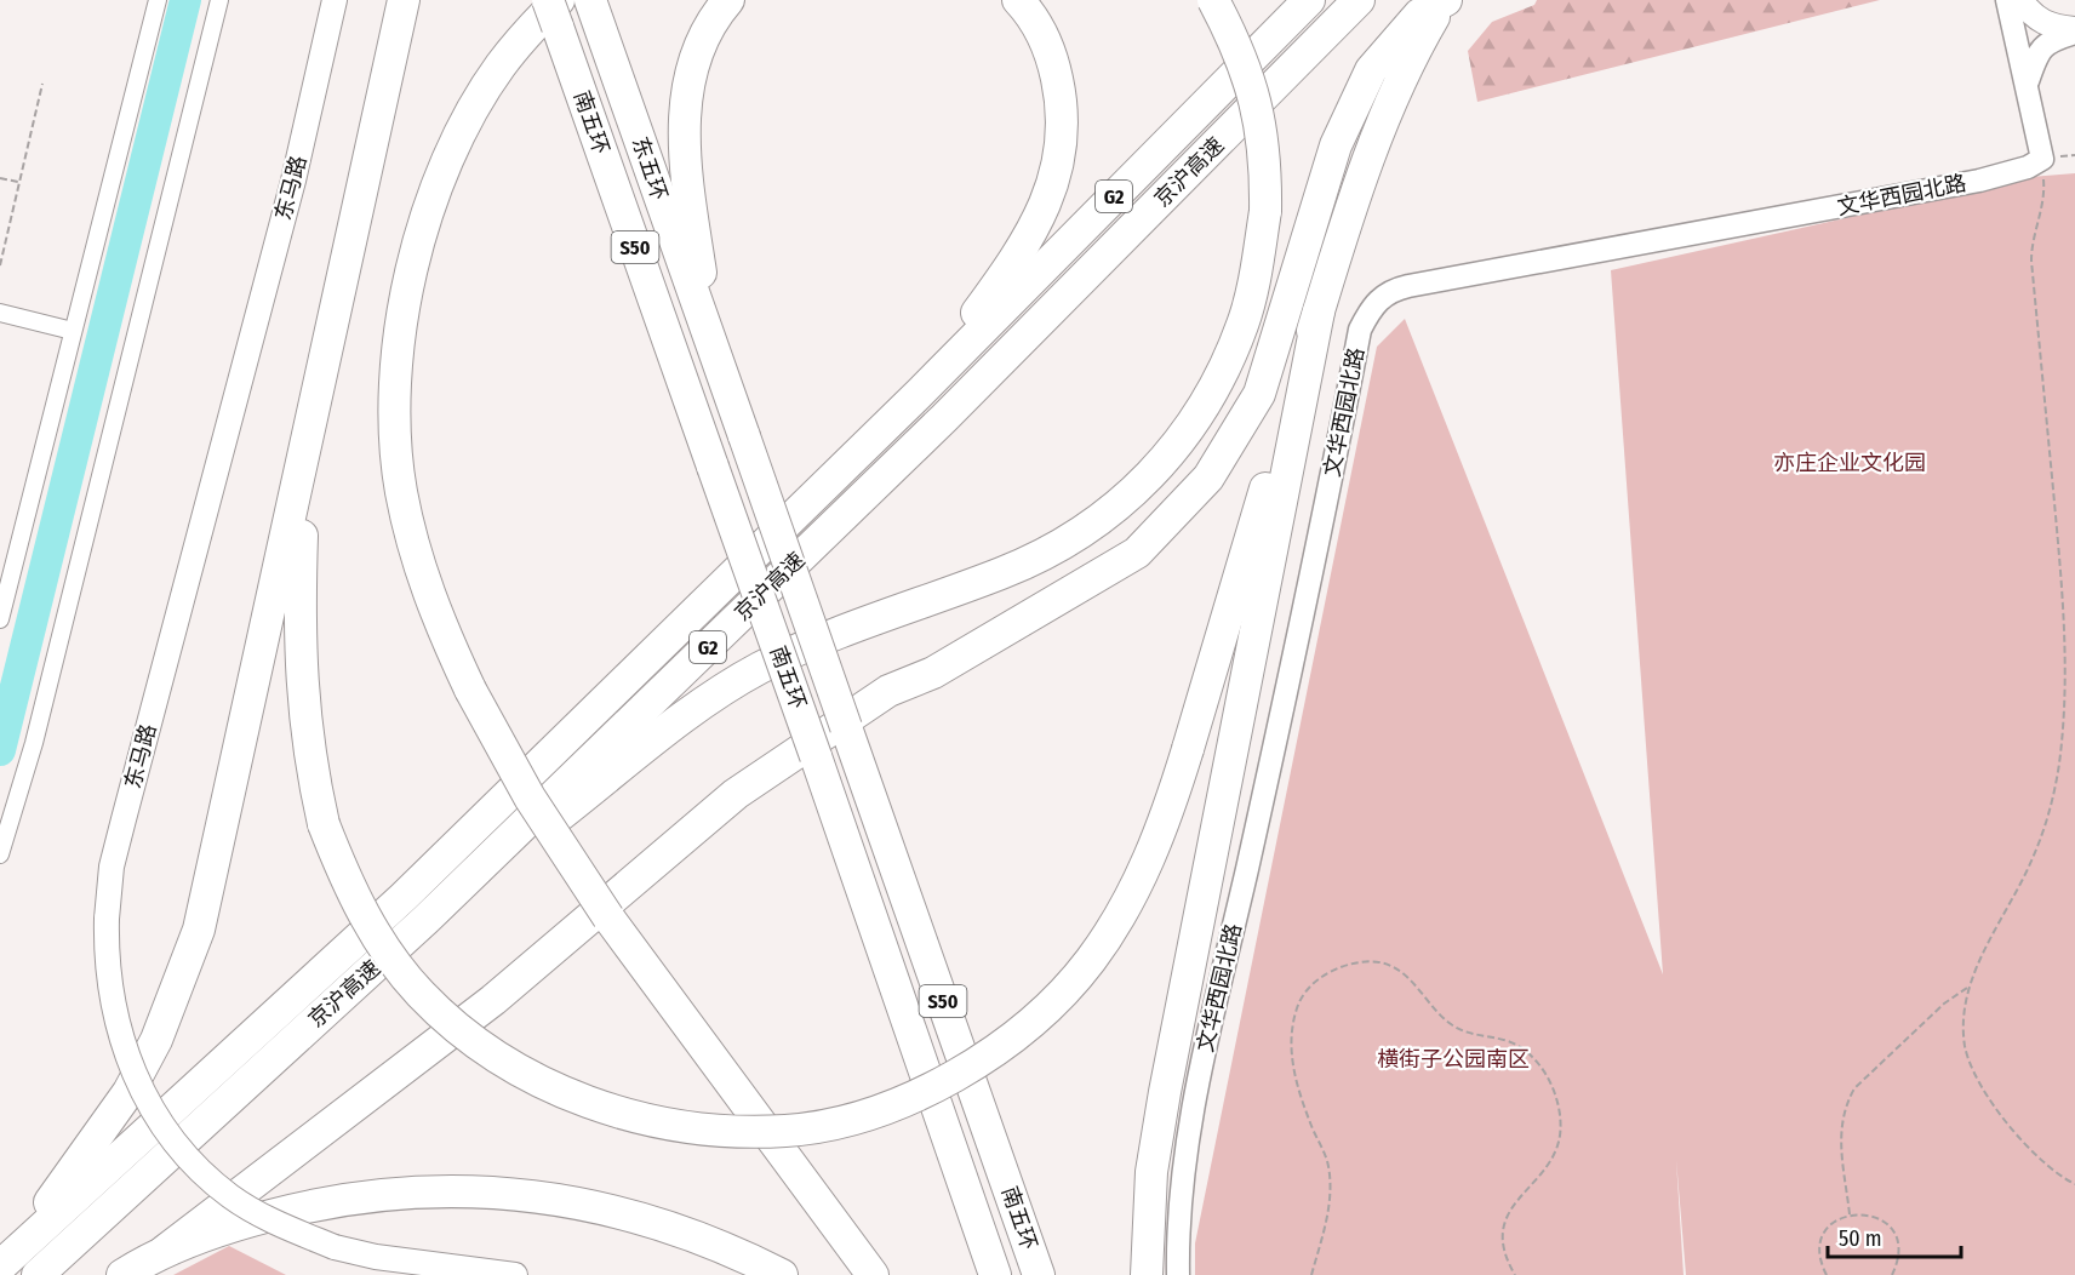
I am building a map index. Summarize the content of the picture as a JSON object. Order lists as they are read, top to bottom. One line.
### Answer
{"streets":{"highway":["南五环","东五环","京沪高速","G2","S50"],"main road":["东马路"],"street":["文华西园北路"]},"crossings":[["南五环","东五环"]],"parks":["亦庄企业文化园","横街子公园南区"],"scale_bar":"50 m"}
